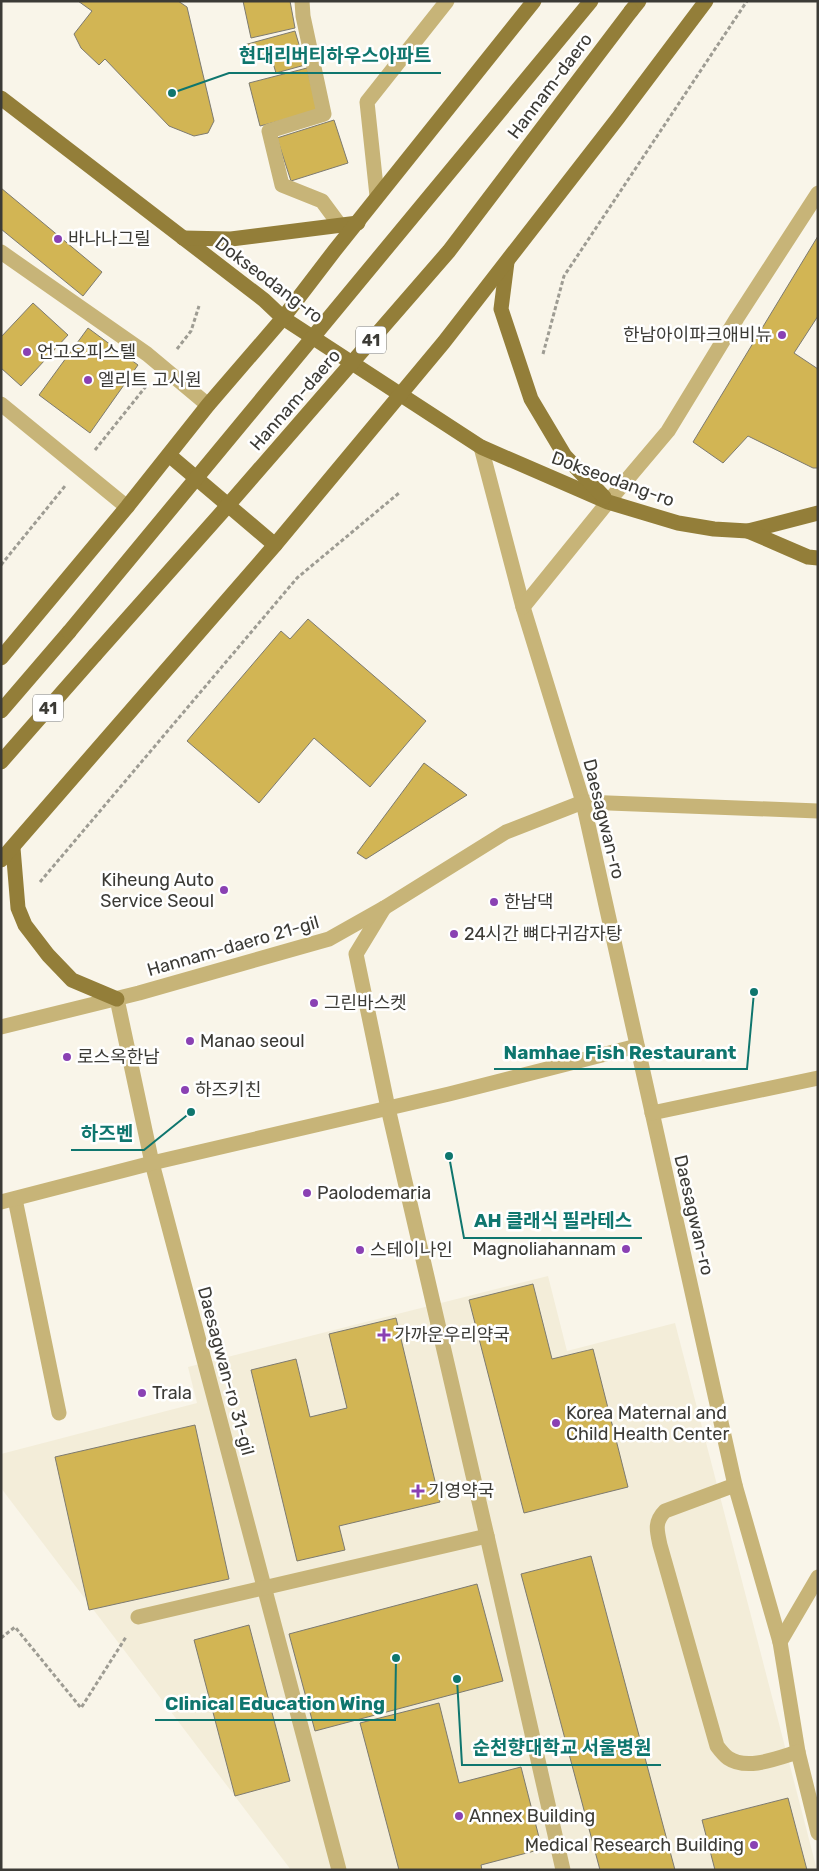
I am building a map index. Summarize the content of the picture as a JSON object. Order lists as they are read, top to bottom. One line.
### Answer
{"streets":{"main road":["Hannam-daero","Dokseodang-ro","41"],"street":["Daesagwan-ro","Hannam-daero 21-gil","Daesagwan-ro 31-gil"]},"crossings":[["Dokseodang-ro","Daesagwan-ro"],["Daesagwan-ro","Hannam-daero 21-gil"]],"places":{"other":["현대리버티하우스아파트","바나나그릴","한남아이파크애비뉴","언고오피스텔","엘리트 고시원","Kiheung Auto Service Seoul","한남댁","24시간 뼈다귀감자탕","Namhae Fish Restaurant","그린바스켓","Manao seoul","로스옥한남","하즈키친","하즈벤","AH 클래식 필라테스","Paolodemaria","Magnoliahannam","스테이나인","Trala","Korea Maternal and Child Health Center","Clinical Education Wing","순천향대학교 서울병원","Annex Building","Medical Research Building"],"health":["가까운우리약국","기영약국"]}}
